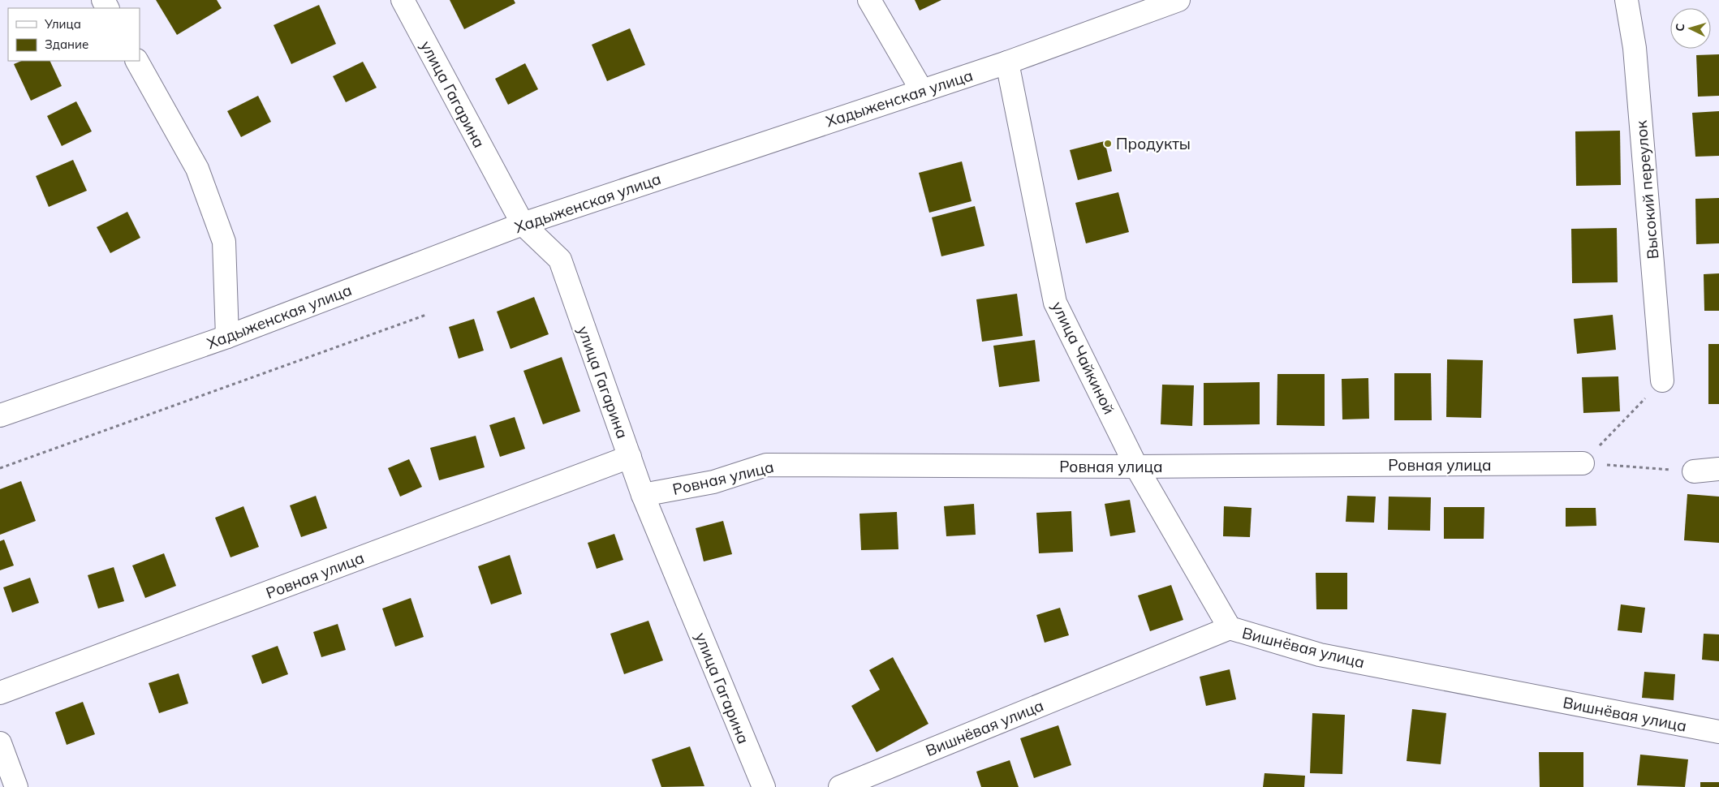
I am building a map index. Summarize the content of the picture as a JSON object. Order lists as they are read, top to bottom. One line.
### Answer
{"streets":{"street":["улица Гагарина","Хадыженская улица","Высокий переулок","улица Чайкиной","Ровная улица","Вишнёвая улица"]},"crossings":[["улица Гагарина","Хадыженская улица"],["улица Гагарина","Ровная улица"],["Хадыженская улица","улица Чайкиной"],["улица Чайкиной","Ровная улица"],["улица Чайкиной","Вишнёвая улица"]],"places":["Продукты"],"legend":["Улица","Здание"],"north":"left"}
